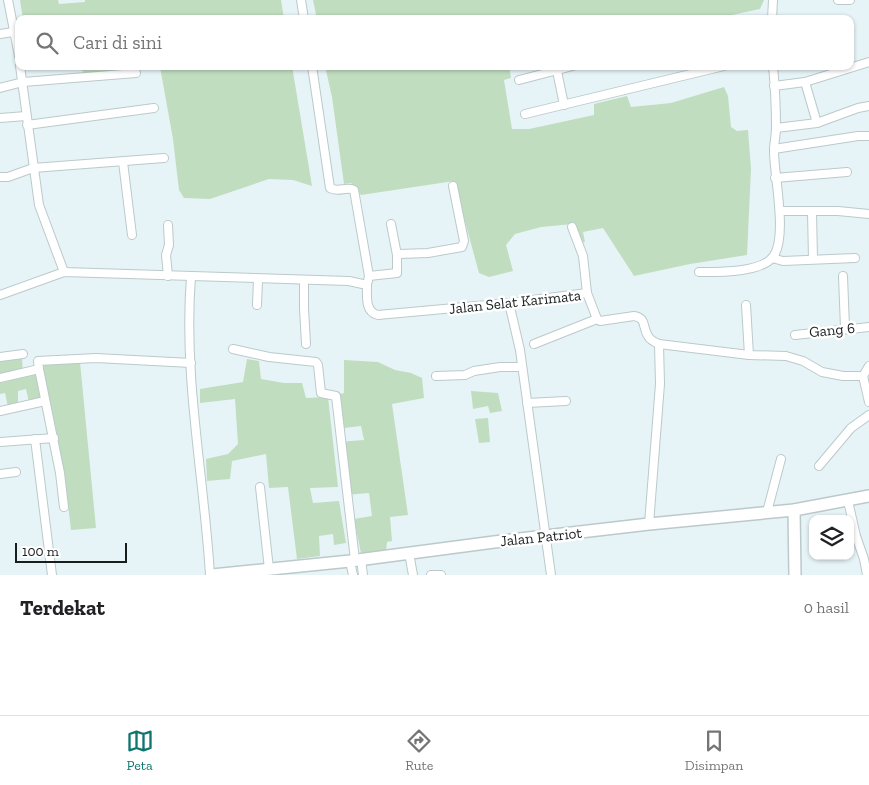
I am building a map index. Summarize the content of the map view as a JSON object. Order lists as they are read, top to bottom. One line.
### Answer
{"streets":{"street":["Jalan Selat Karimata","Gang 6","Jalan Patriot"]},"scale_bar":"100 m","page":{"search":"Cari di sini","scale":"100 m","heading":["Terdekat","0 hasil"],"nav":["Peta","Rute","Disimpan"]}}
